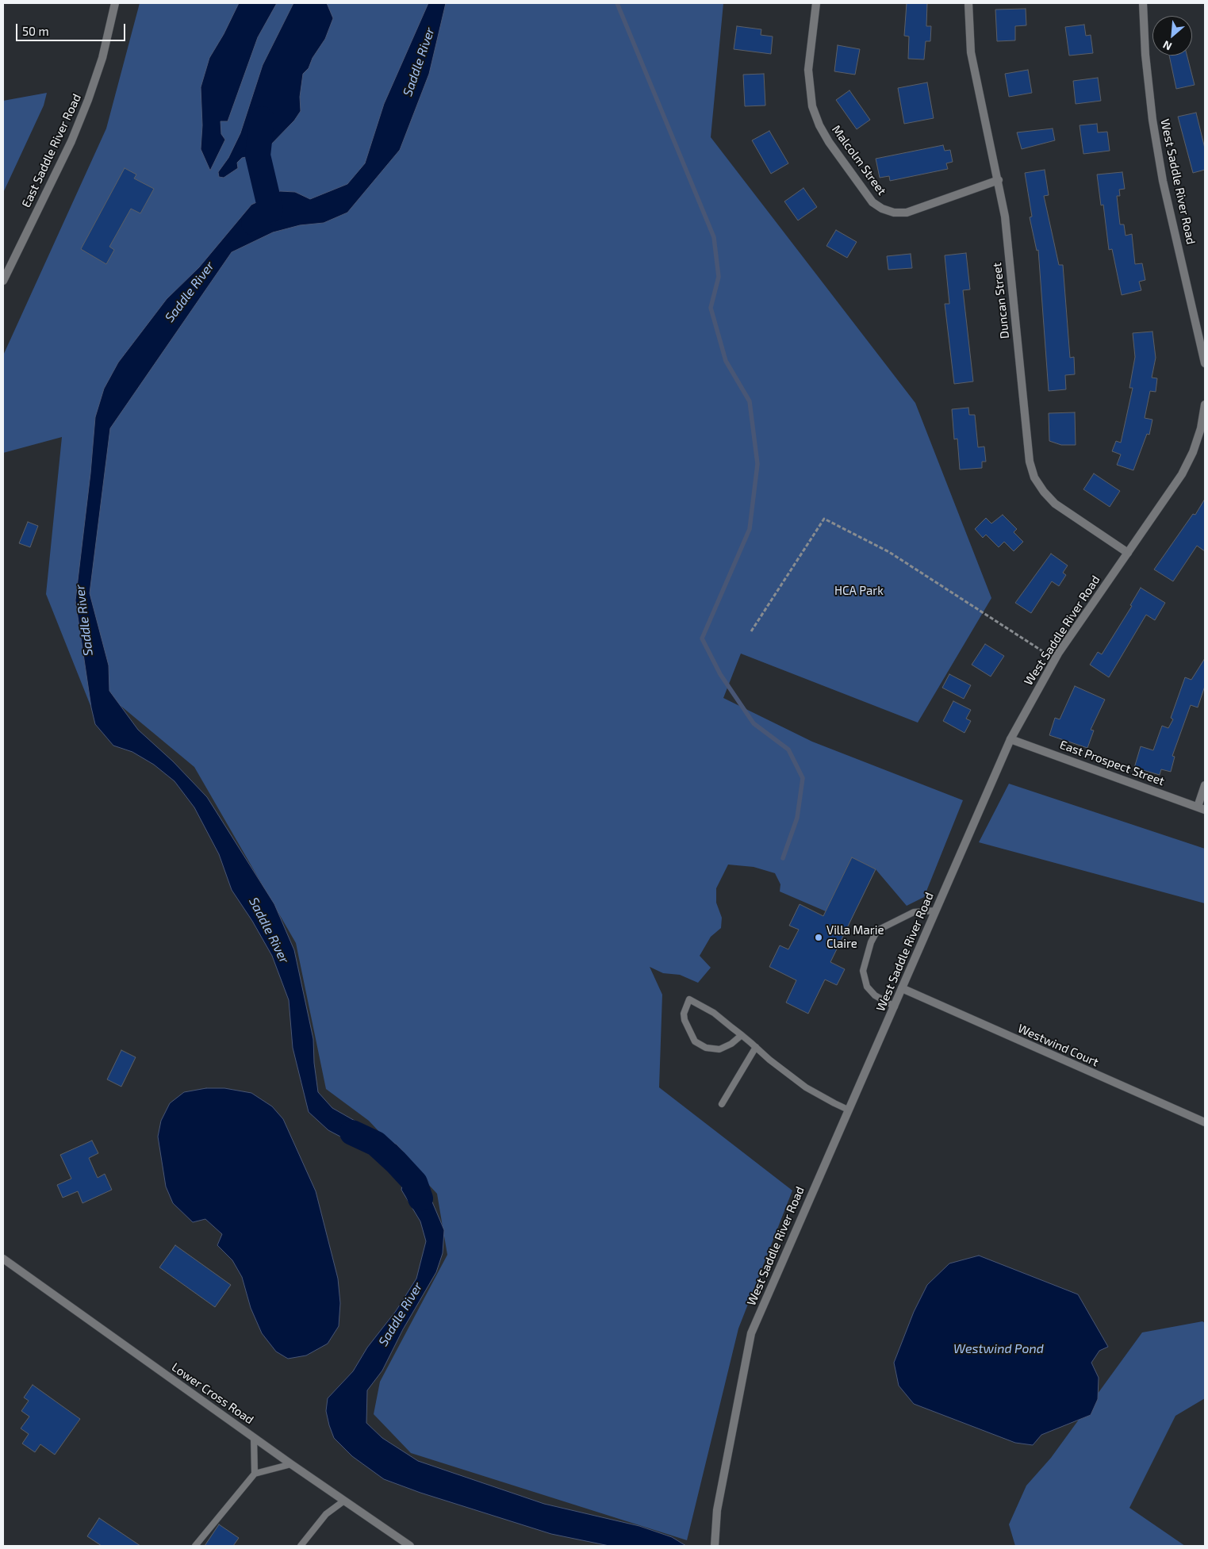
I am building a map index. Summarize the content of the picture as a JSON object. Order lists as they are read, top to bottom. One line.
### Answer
{"streets":{"street":["East Saddle River Road","Malcolm Street","West Saddle River Road","Duncan Street","East Prospect Street","Westwind Court","Lower Cross Road"]},"crossings":[["Malcolm Street","Duncan Street"],["West Saddle River Road","Duncan Street"],["West Saddle River Road","East Prospect Street"],["West Saddle River Road","Westwind Court"]],"water":["Saddle River","Westwind Pond"],"parks":["HCA Park"],"places":["Villa Marie Claire"],"scale_bar":"50 m","north":"bottom left"}
